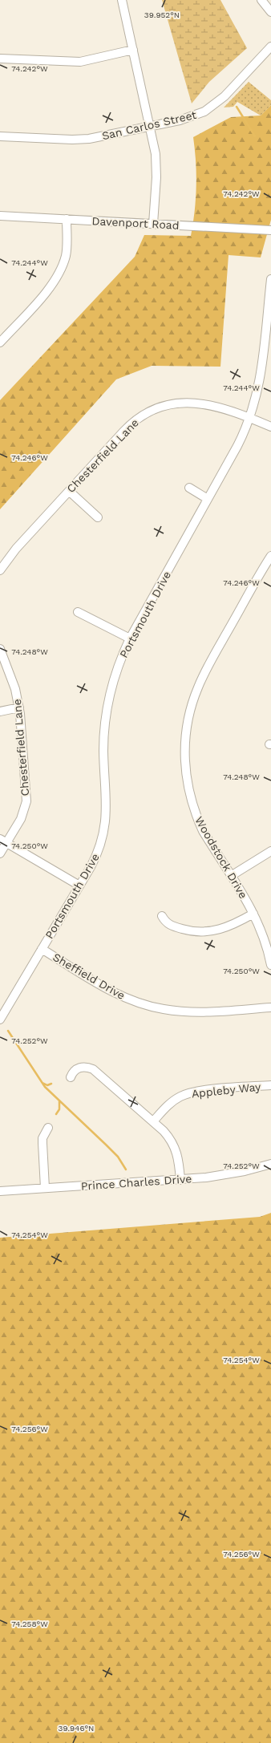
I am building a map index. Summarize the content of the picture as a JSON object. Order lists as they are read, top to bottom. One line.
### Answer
{"streets":{"street":["San Carlos Street","Davenport Road","Chesterfield Lane","Portsmouth Drive","Woodstock Drive","Sheffield Drive","Appleby Way","Prince Charles Drive"]},"crossings":[["Chesterfield Lane","Portsmouth Drive"],["Portsmouth Drive","Sheffield Drive"]],"coordinates":["39.952°N","74.242°W","74.244°W","74.246°W","74.248°W","74.250°W","74.252°W","74.254°W","74.256°W","74.258°W","39.946°N"]}
